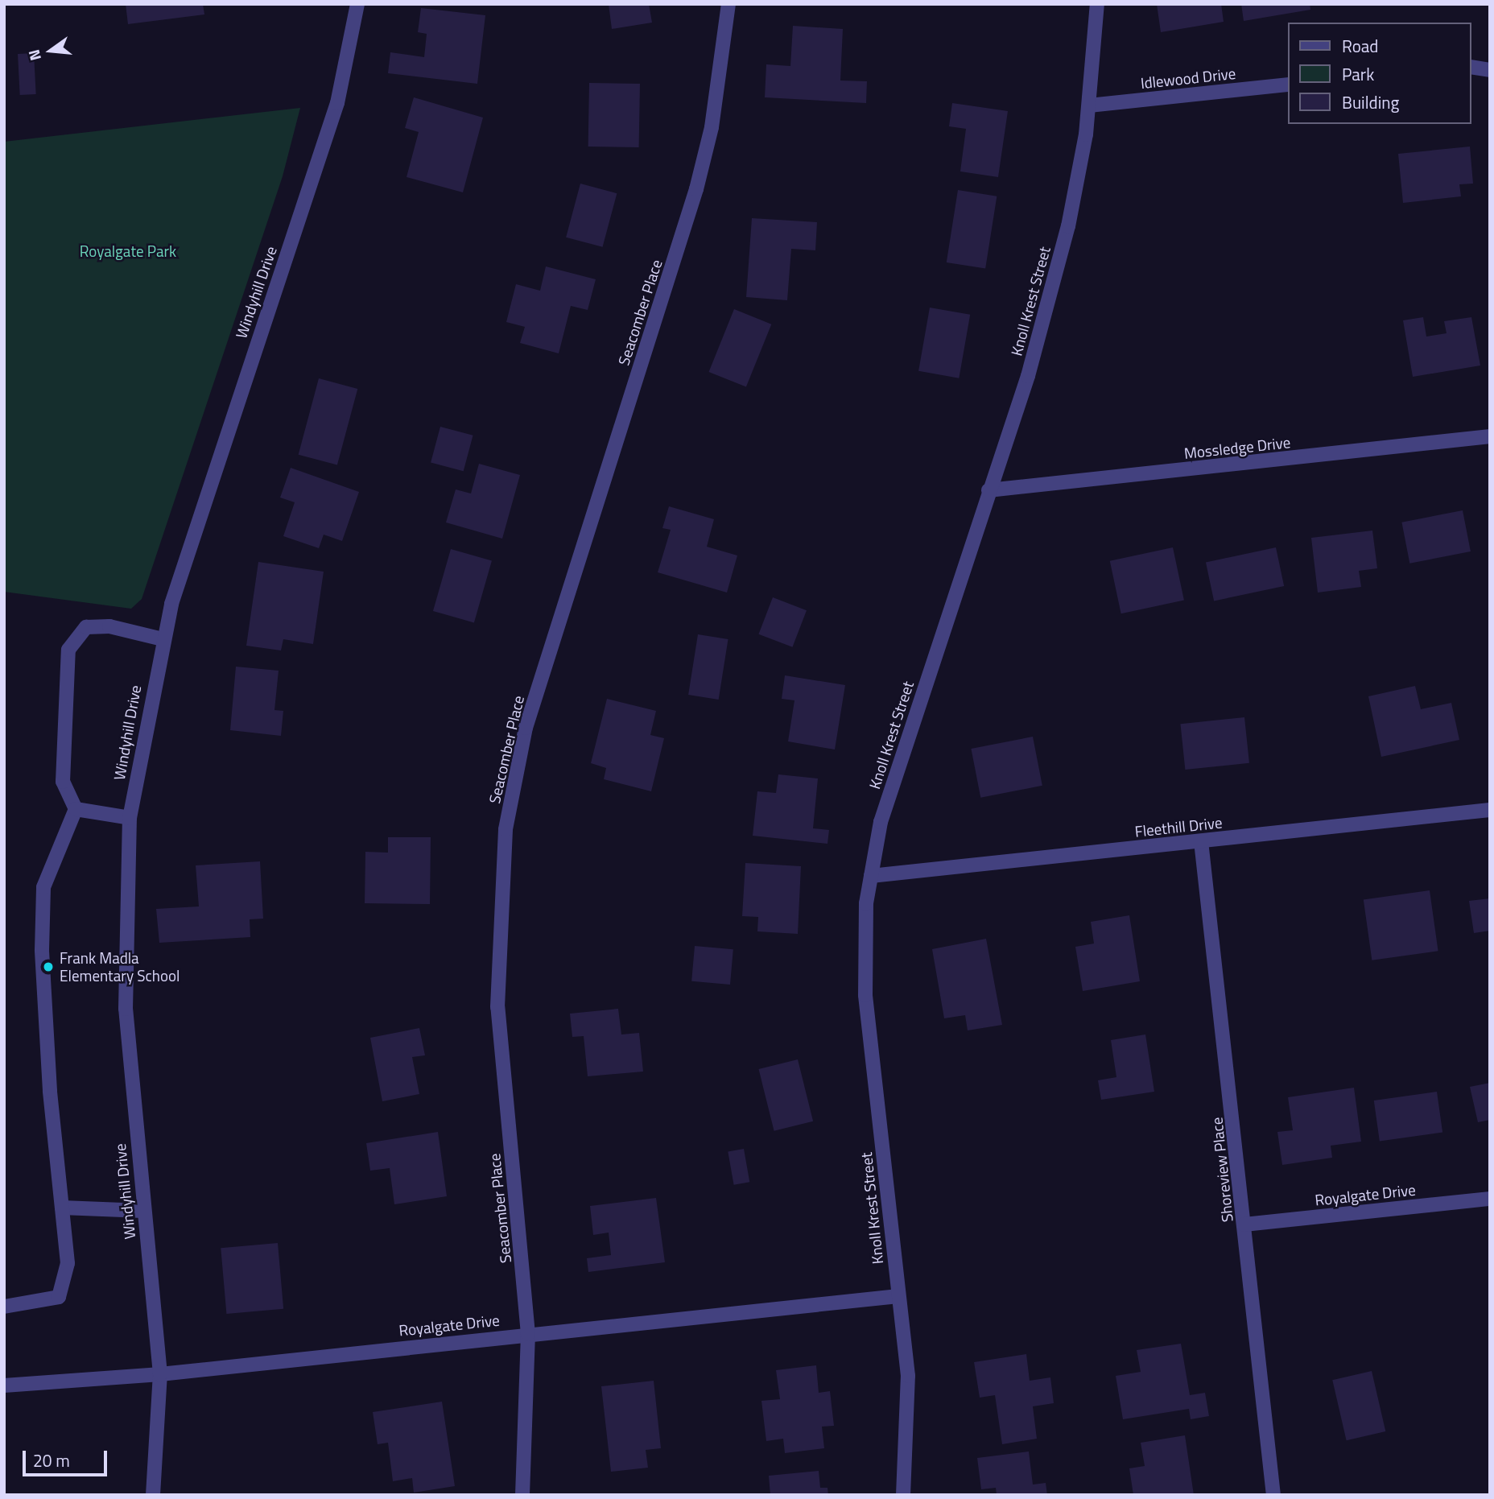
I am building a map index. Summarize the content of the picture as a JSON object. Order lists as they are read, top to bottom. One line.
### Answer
{"streets":{"street":["Idlewood Drive","Windyhill Drive","Knoll Krest Street","Seacomber Place","Mossledge Drive","Fleethill Drive","Shoreview Place","Royalgate Drive"]},"crossings":[["Idlewood Drive","Knoll Krest Street"],["Windyhill Drive","Royalgate Drive"],["Knoll Krest Street","Mossledge Drive"],["Knoll Krest Street","Fleethill Drive"],["Knoll Krest Street","Royalgate Drive"],["Seacomber Place","Royalgate Drive"],["Fleethill Drive","Shoreview Place"],["Shoreview Place","Royalgate Drive"]],"parks":["Royalgate Park"],"places":["Frank Madla Elementary School"],"legend":["Road","Park","Building"],"scale_bar":"20 m","north":"left"}
